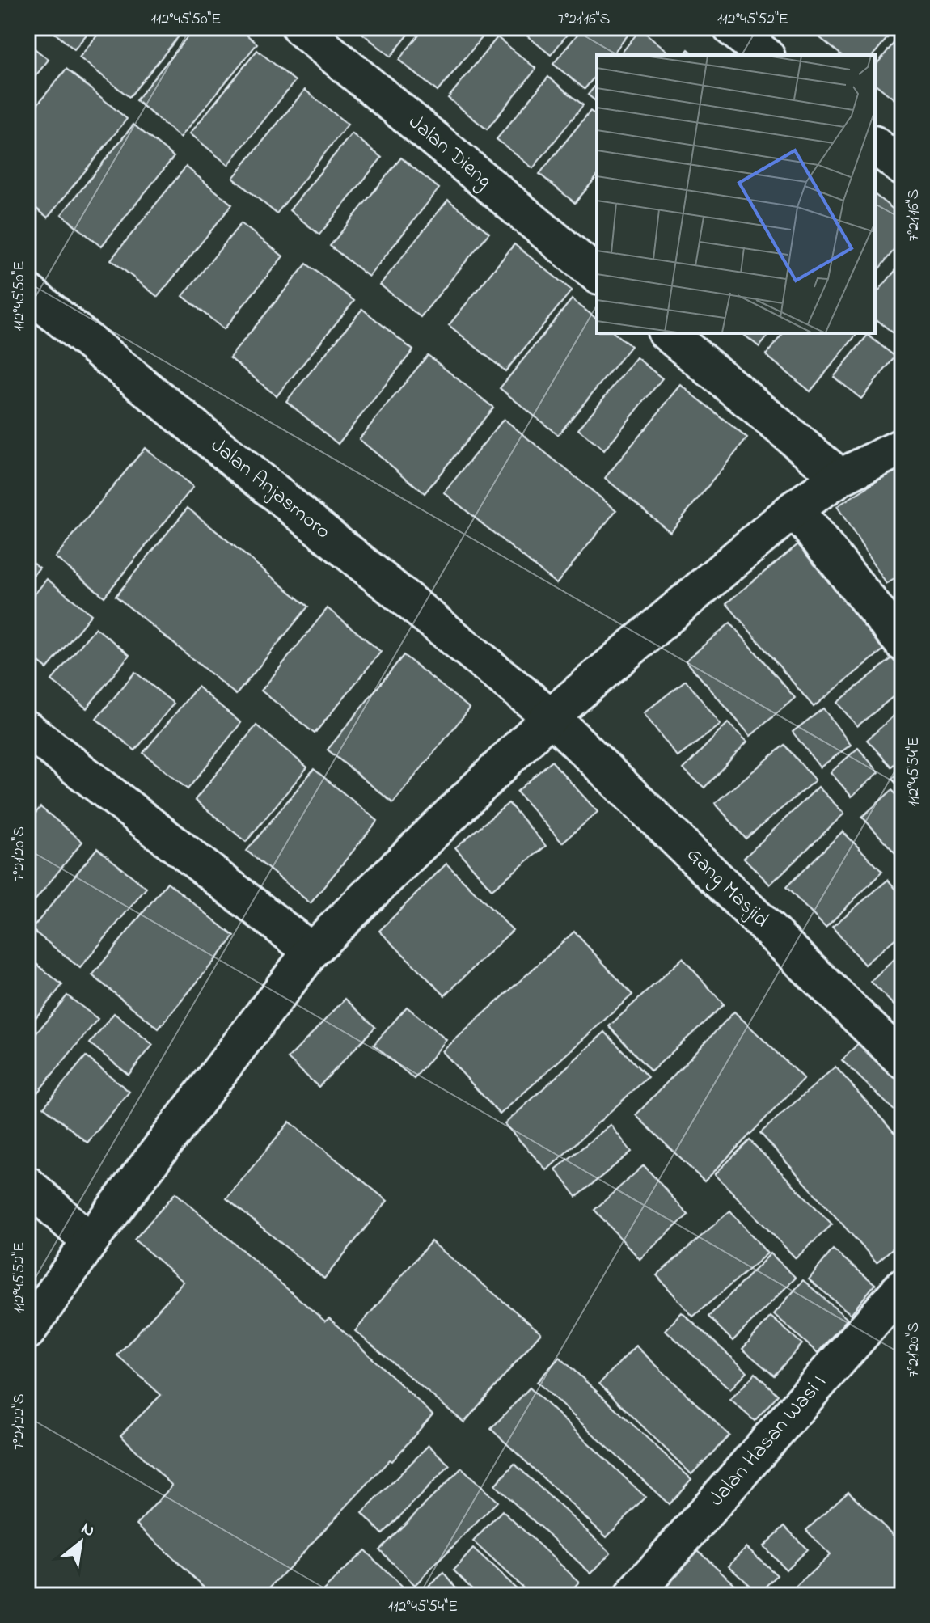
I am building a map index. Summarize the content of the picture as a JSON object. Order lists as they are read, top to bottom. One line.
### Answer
{"streets":{"street":["Jalan Dieng","Jalan Anjasmoro","Gang Masjid","Jalan Hasan Wasi I"]},"crossings":[["Jalan Anjasmoro","Gang Masjid"]],"north":"top right","coordinates":["112°45'50\"E","7°21'16\"S","112°45'52\"E","112°45'54\"E","7°21'20\"S","7°21'22\"S"]}
